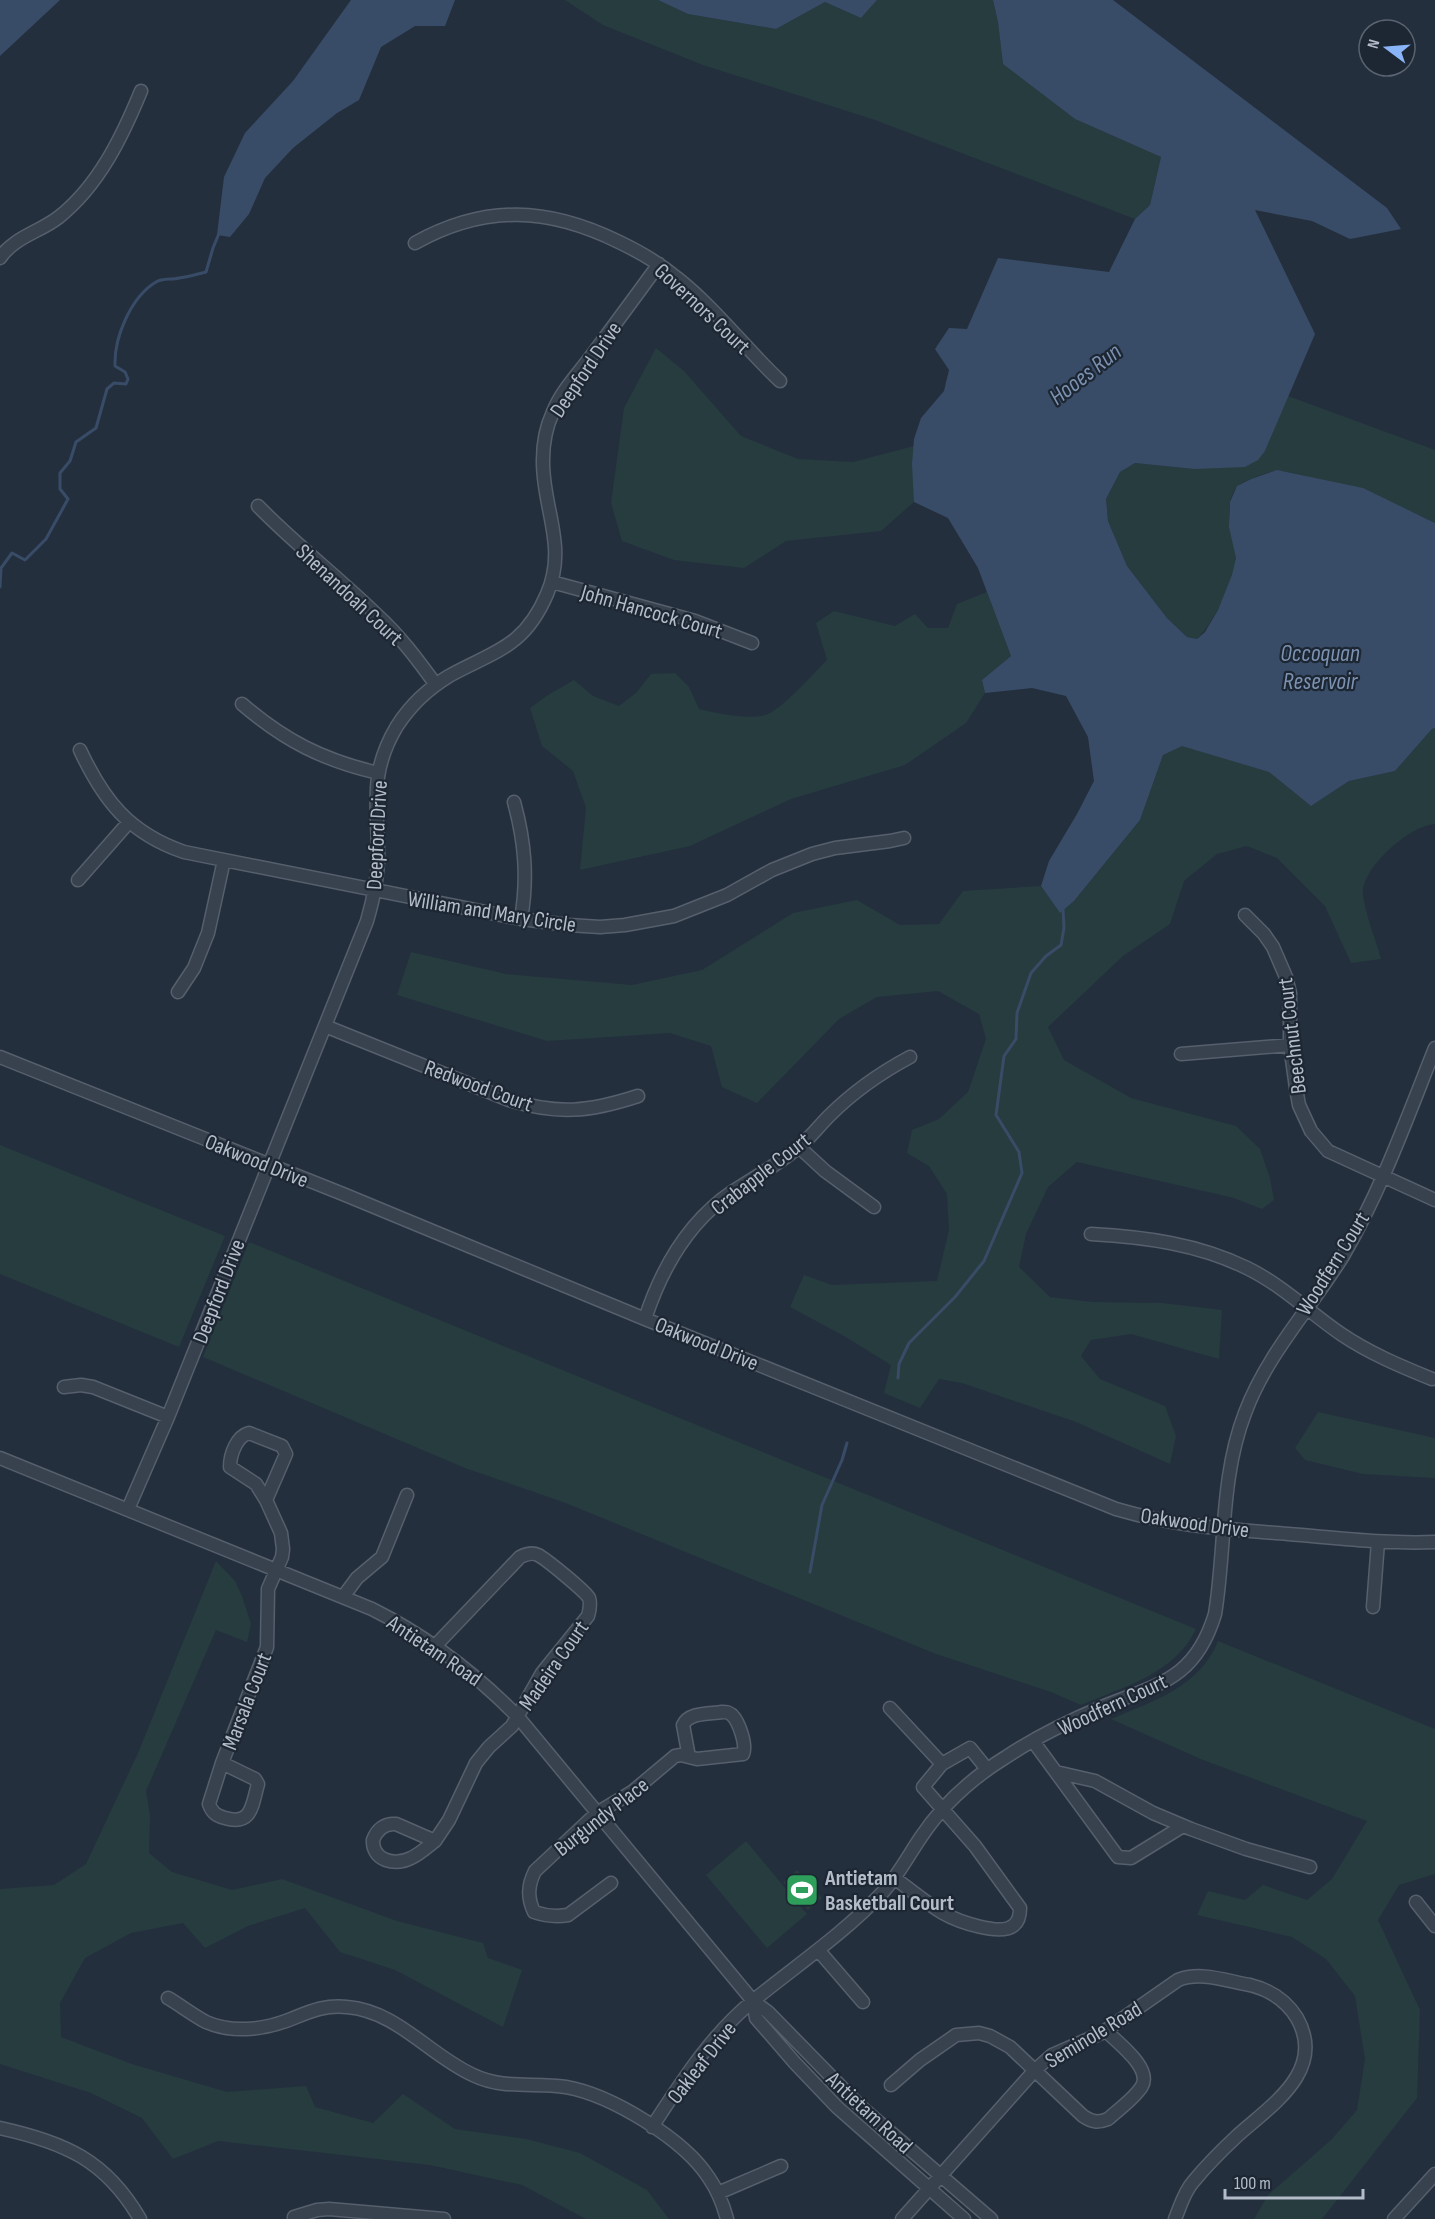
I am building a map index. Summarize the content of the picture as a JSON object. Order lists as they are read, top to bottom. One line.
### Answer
{"streets":{"street":["Governors Court","Deepford Drive","Shenandoah Court","John Hancock Court","William and Mary Circle","Beechnut Court","Redwood Court","Oakwood Drive","Crabapple Court","Woodfern Court","Antietam Road","Madeira Court","Marsala Court","Burgundy Place","Seminole Road","Oakleaf Drive"]},"crossings":[["Governors Court","Deepford Drive"],["Deepford Drive","Shenandoah Court"],["Deepford Drive","John Hancock Court"],["Deepford Drive","William and Mary Circle"],["Deepford Drive","Redwood Court"],["Deepford Drive","Oakwood Drive"],["Deepford Drive","Antietam Road"],["Beechnut Court","Woodfern Court"],["Oakwood Drive","Crabapple Court"],["Oakwood Drive","Woodfern Court"],["Woodfern Court","Antietam Road"],["Woodfern Court","Oakleaf Drive"],["Antietam Road","Madeira Court"],["Antietam Road","Marsala Court"],["Antietam Road","Burgundy Place"],["Antietam Road","Seminole Road"],["Antietam Road","Oakleaf Drive"]],"water":["Hooes Run","Occoquan Reservoir"],"places":{"sports":["Antietam Basketball Court"]},"scale_bar":"100 m","north":"left"}
